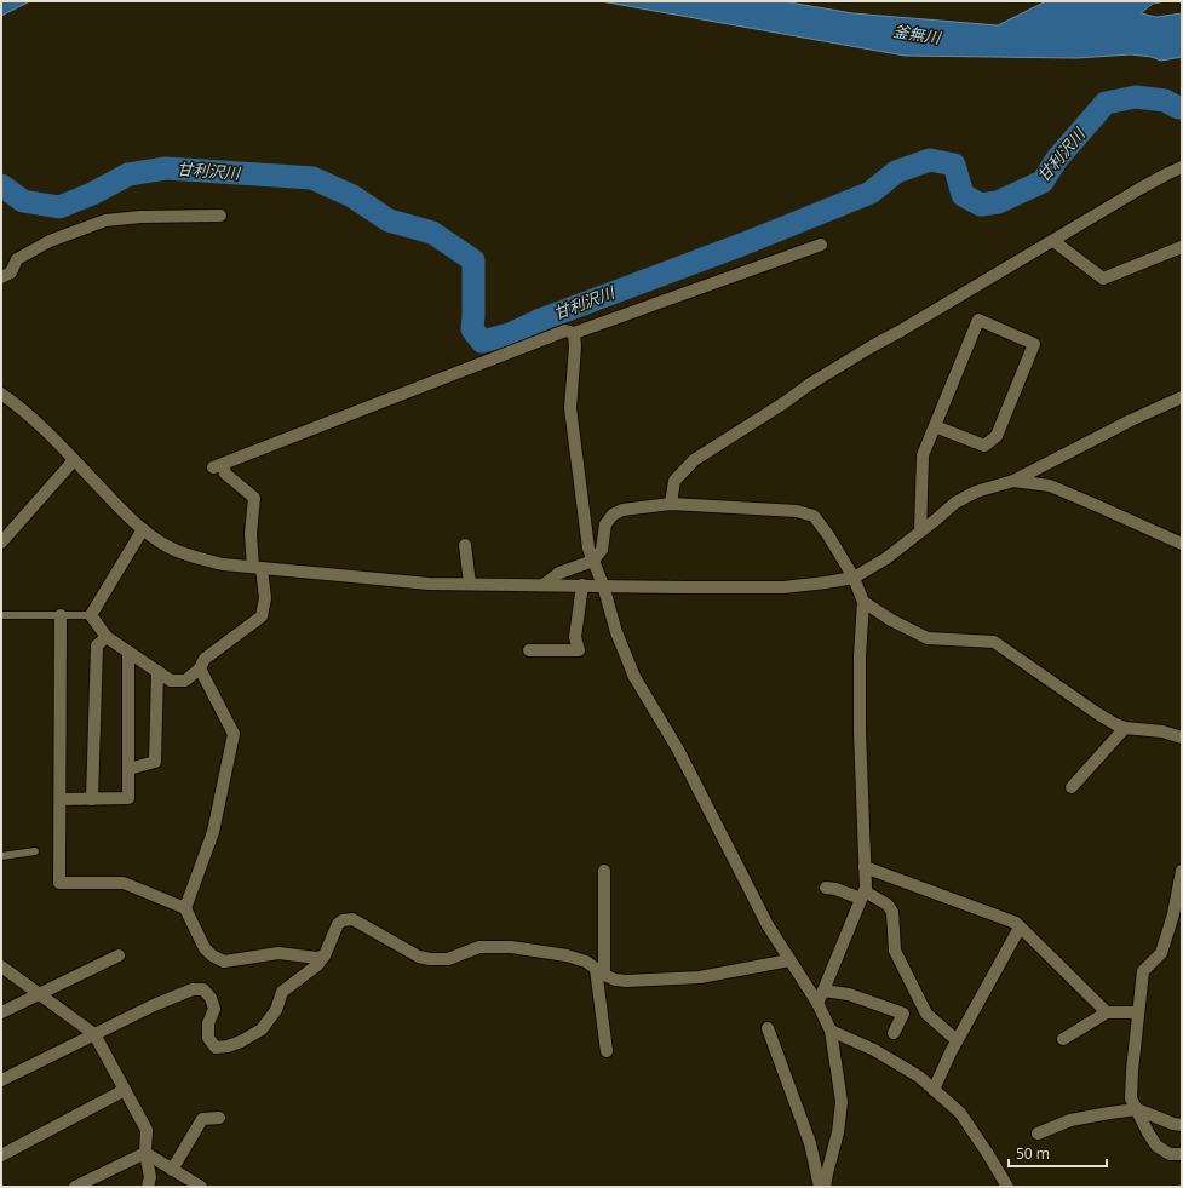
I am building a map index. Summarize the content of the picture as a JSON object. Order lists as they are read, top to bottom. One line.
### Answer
{"water":["釜無川","甘利沢川"],"scale_bar":"50 m"}
